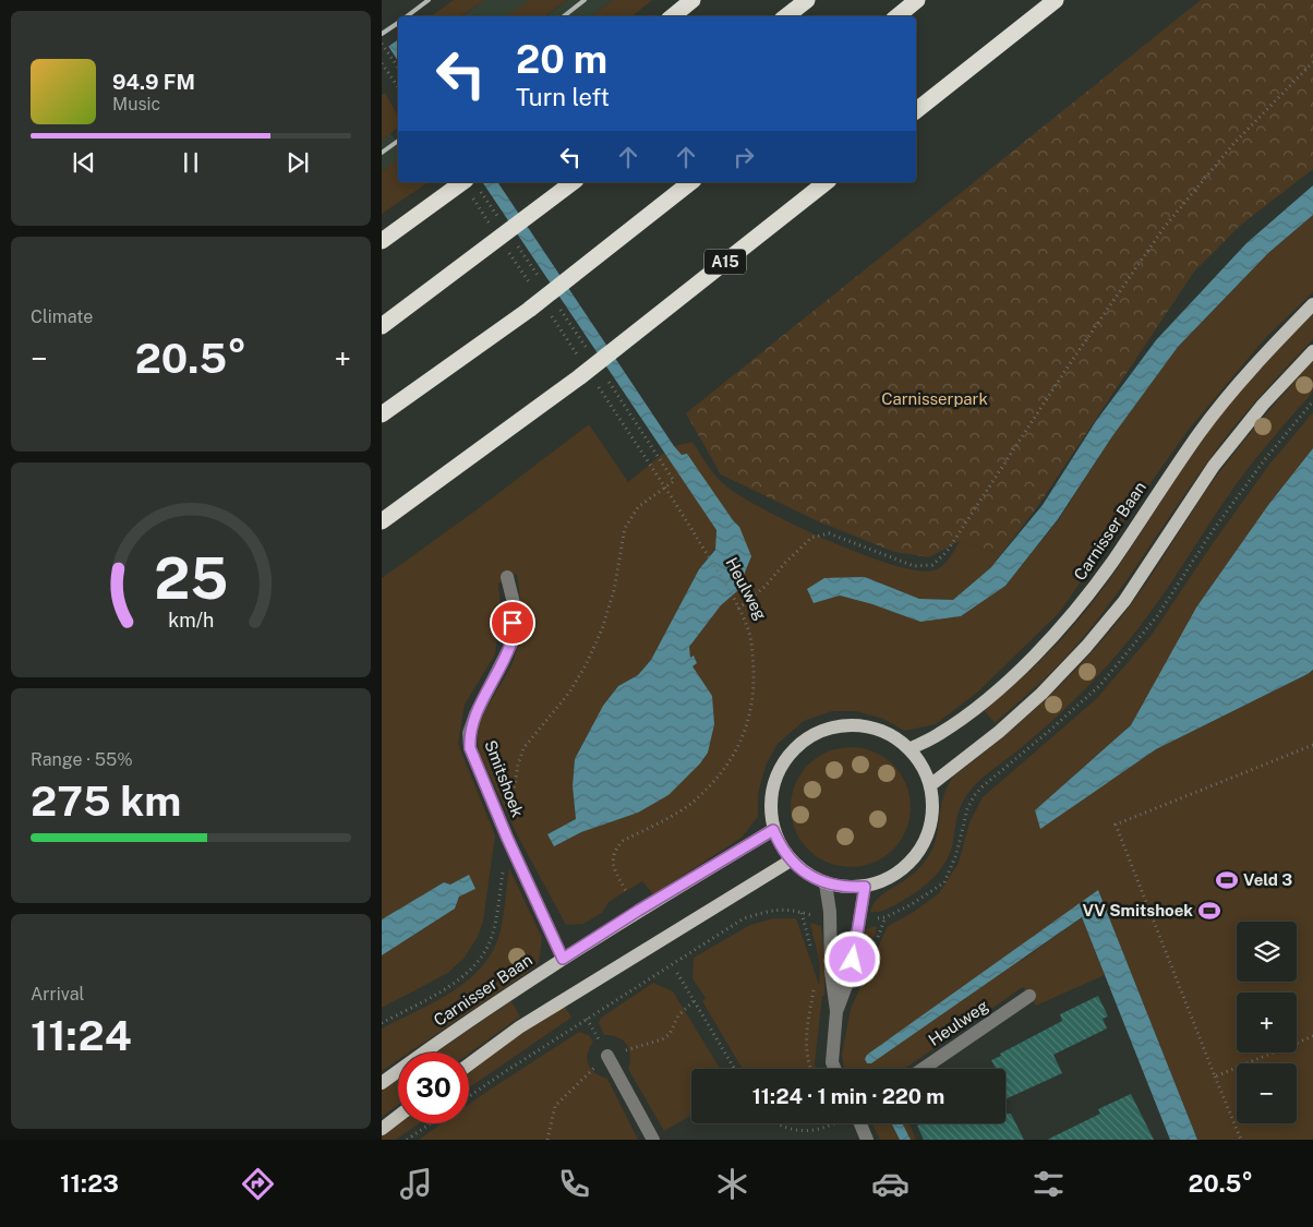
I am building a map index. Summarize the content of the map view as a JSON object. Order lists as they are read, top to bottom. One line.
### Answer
{"streets":{"highway":["A15"],"main road":["Carnisser Baan"],"street":["Heulweg","Smitshoek"]},"crossings":[["Carnisser Baan","Smitshoek"]],"parks":["Carnisserpark"],"places":{"sports":["Veld 3","VV Smitshoek"]},"page":{"turn":["20 m","Turn left"],"song":["94.9 FM","Music"],"tile":["Climate",["Range · 55%","275 km"],["Arrival","11:24"]],"heat":["−","20.5°","+"],"map_buttons":["+","−"],"limit":"30","trip":"11:24 · 1 min · 220 m","tabs":["11:23","20.5°"],"gauge":["25","km/h"]}}
